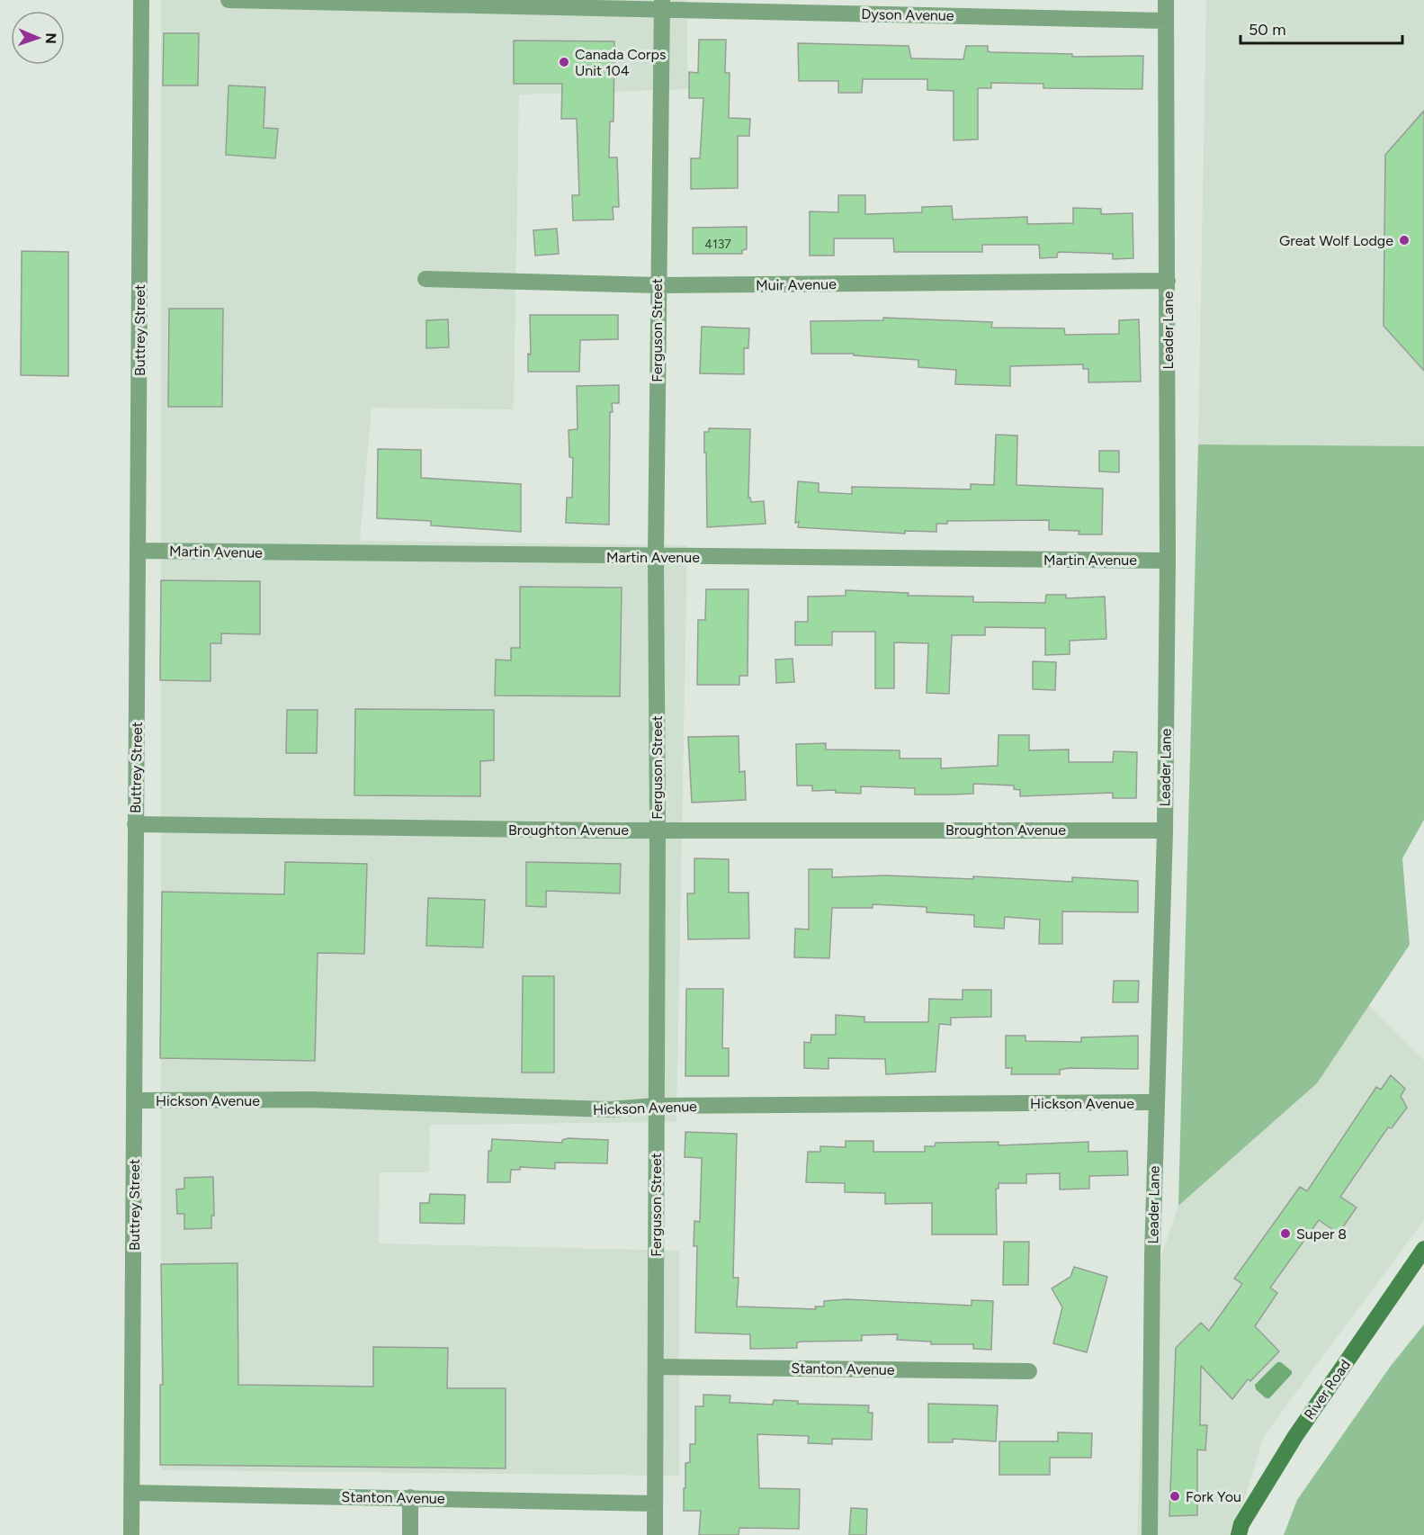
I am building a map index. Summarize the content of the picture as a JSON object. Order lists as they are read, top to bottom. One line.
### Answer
{"streets":{"main road":["River Road"],"street":["Dyson Avenue","Muir Avenue","Buttrey Street","Ferguson Street","Leader Lane","Martin Avenue","Broughton Avenue","Hickson Avenue","Stanton Avenue"]},"crossings":[["Dyson Avenue","Ferguson Street"],["Dyson Avenue","Leader Lane"],["Muir Avenue","Ferguson Street"],["Muir Avenue","Leader Lane"],["Buttrey Street","Martin Avenue"],["Buttrey Street","Broughton Avenue"],["Buttrey Street","Hickson Avenue"],["Buttrey Street","Stanton Avenue"],["Ferguson Street","Martin Avenue"],["Ferguson Street","Broughton Avenue"],["Ferguson Street","Hickson Avenue"],["Ferguson Street","Stanton Avenue"],["Leader Lane","Martin Avenue"],["Leader Lane","Broughton Avenue"],["Leader Lane","Hickson Avenue"]],"places":["Canada Corps Unit 104","Great Wolf Lodge","Super 8","Fork You"],"house_numbers":["4137"],"scale_bar":"50 m","north":"right"}
